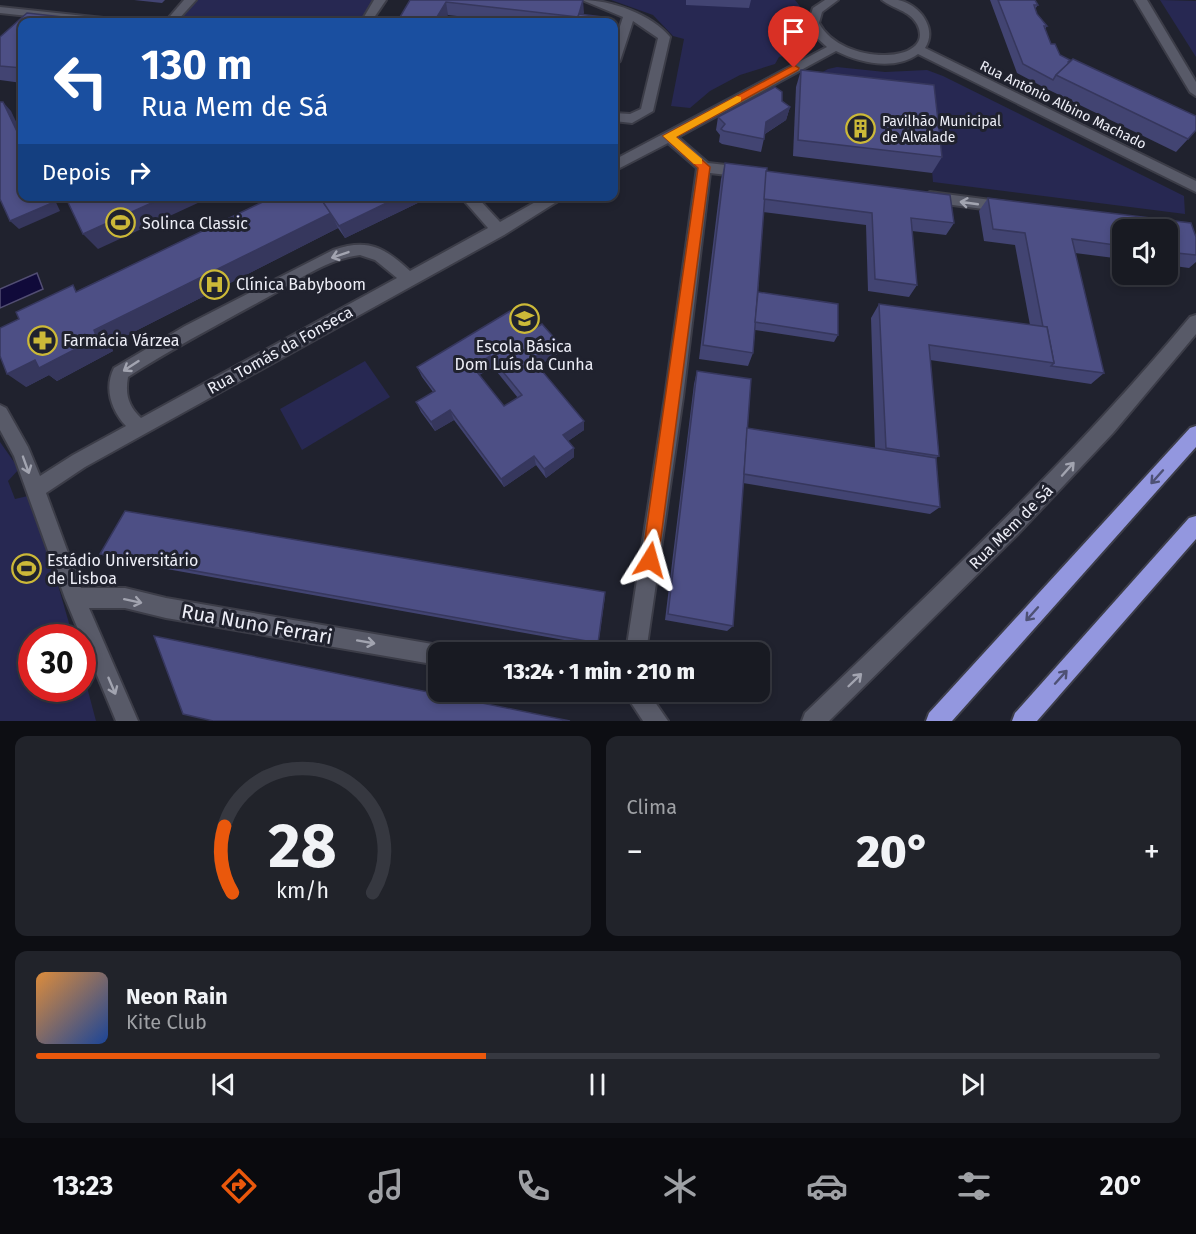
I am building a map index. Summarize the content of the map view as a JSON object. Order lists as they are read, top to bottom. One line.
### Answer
{"streets":{"street":["Rua António Albino Machado","Rua Tomás da Fonseca","Rua Mem de Sá","Rua Nuno Ferrari"]},"one_way":["Rua Mem de Sá","Rua Nuno Ferrari"],"places":{"building":["Pavilhão Municipal de Alvalade"],"sports":["Solinca Classic","Estádio Universitário de Lisboa"],"hospital":["Clínica Babyboom"],"school or university":["Escola Básica Dom Luís da Cunha"],"pharmacy":["Farmácia Várzea"]},"page":{"turn":["130 m","Rua Mem de Sá"],"then":"Depois","limit":"30","trip":"13:24 · 1 min · 210 m","tile":"Clima","heat":["−","20°","+"],"song":["Neon Rain","Kite Club"],"tabs":["13:23","20°"],"gauge":["28","km/h"]}}
